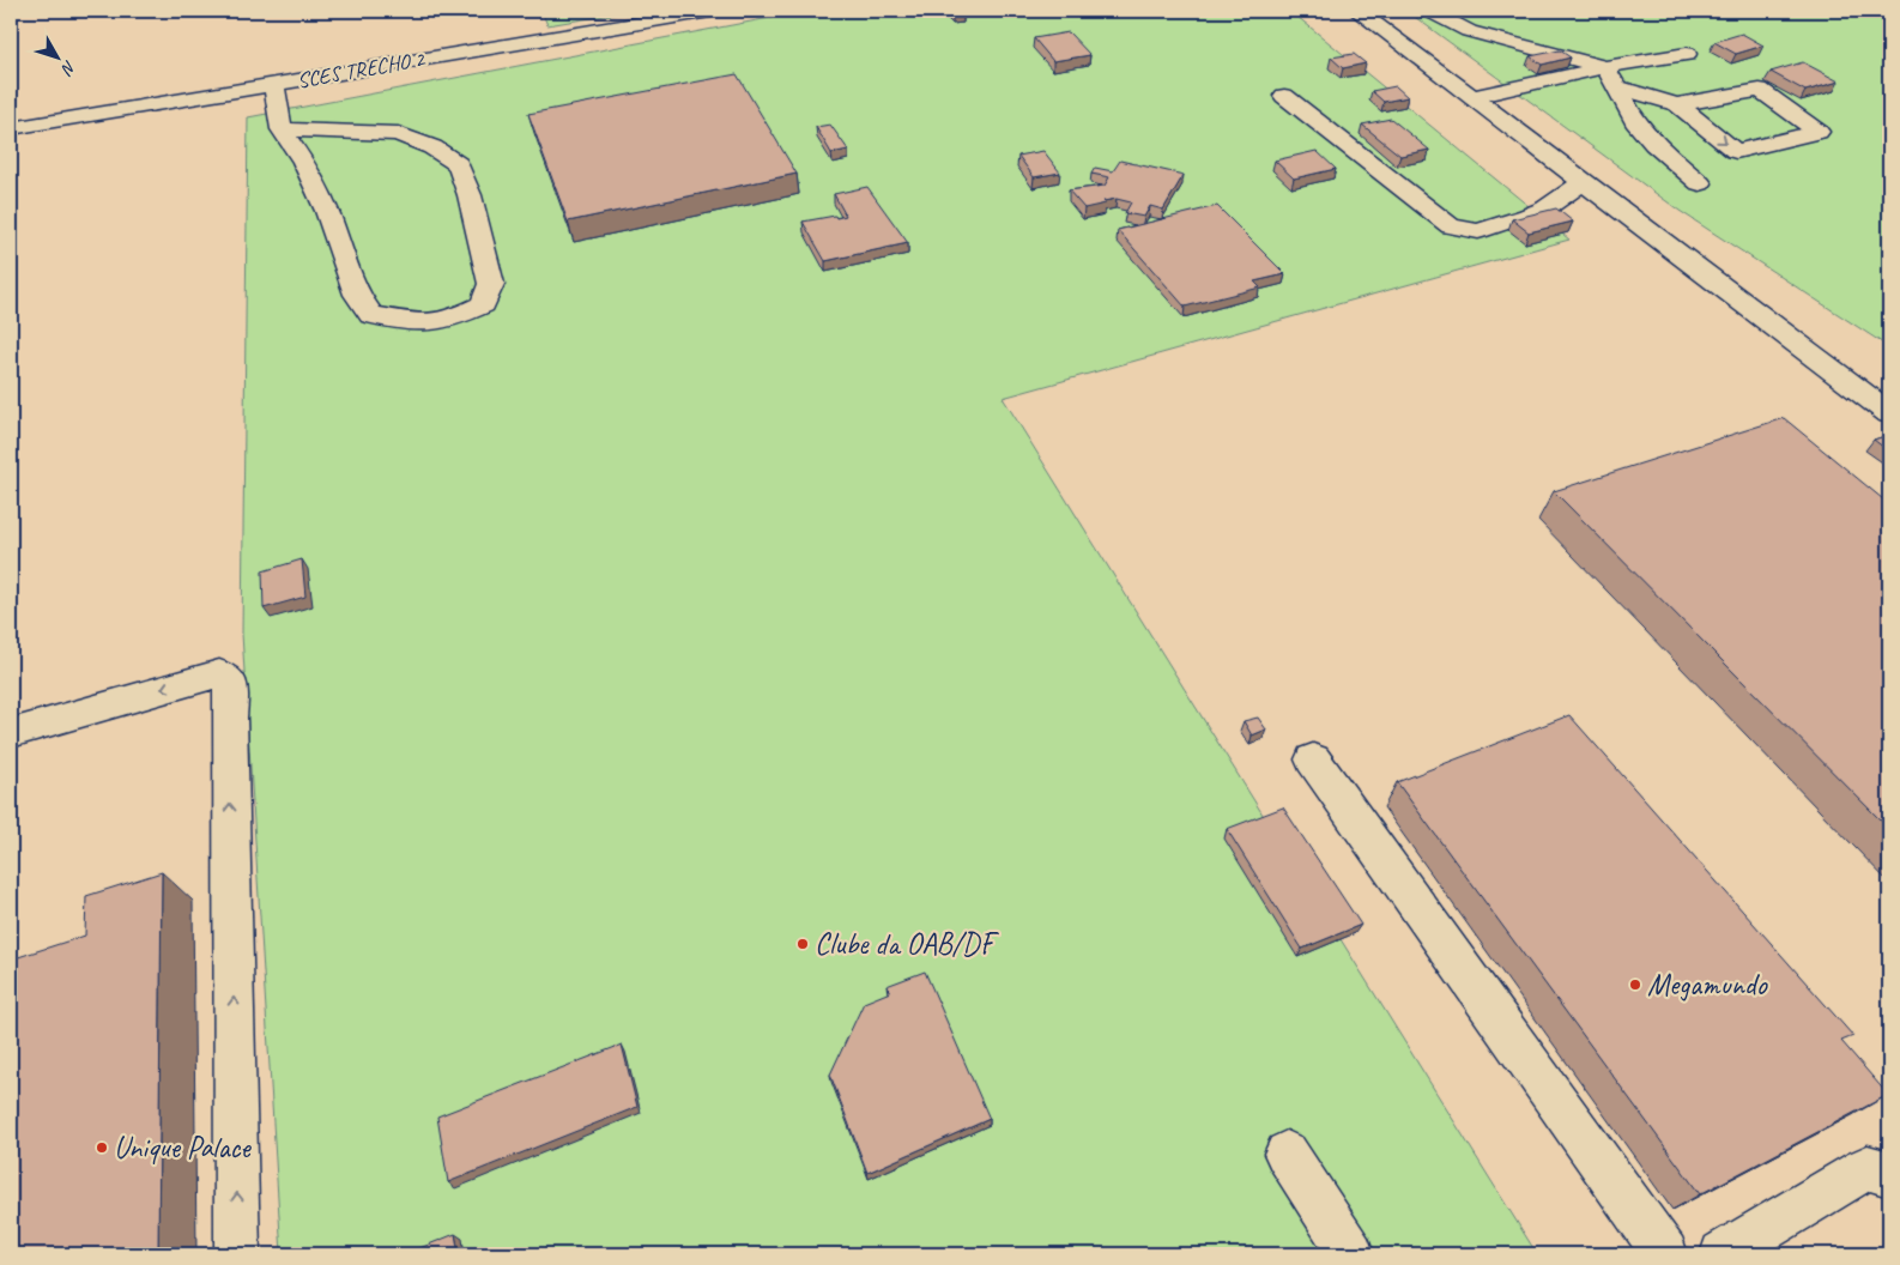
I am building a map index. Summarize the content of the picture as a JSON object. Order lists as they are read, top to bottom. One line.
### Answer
{"streets":{"street":["SCES TRECHO 2"]},"places":["Clube da OAB/DF","Megamundo","Unique Palace"],"north":"bottom right"}
